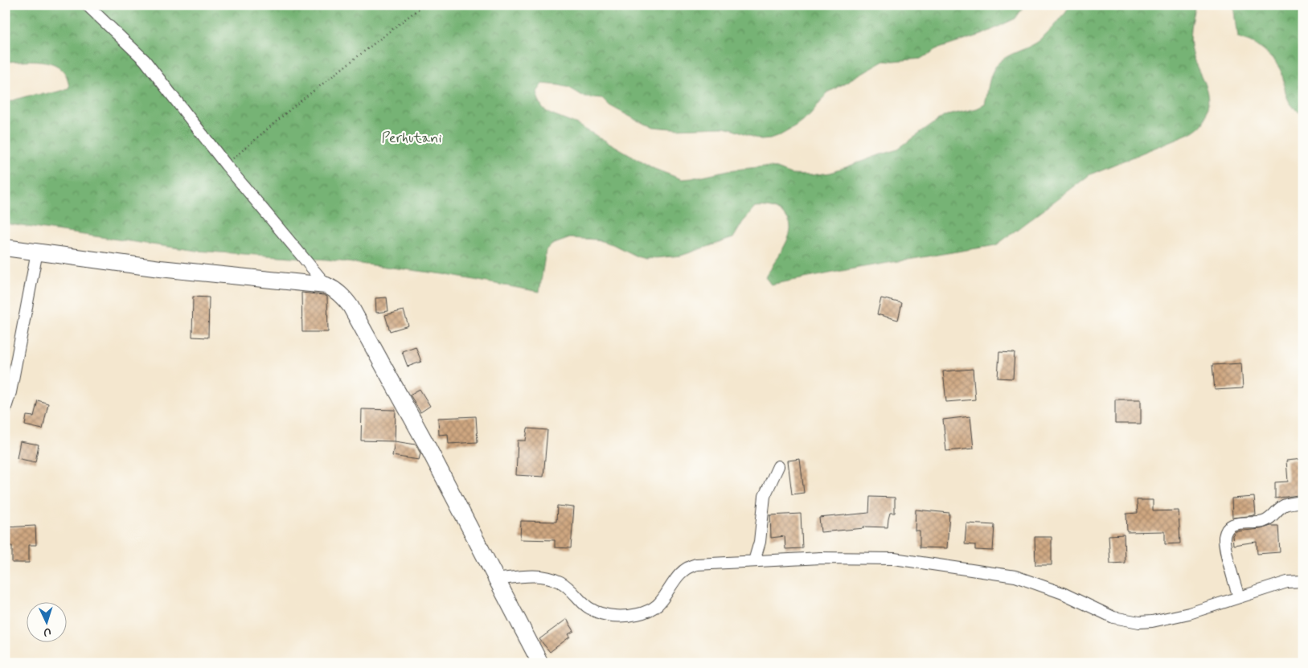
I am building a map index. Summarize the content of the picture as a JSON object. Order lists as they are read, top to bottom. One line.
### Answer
{"parks":["Perhutani"],"north":"bottom"}
